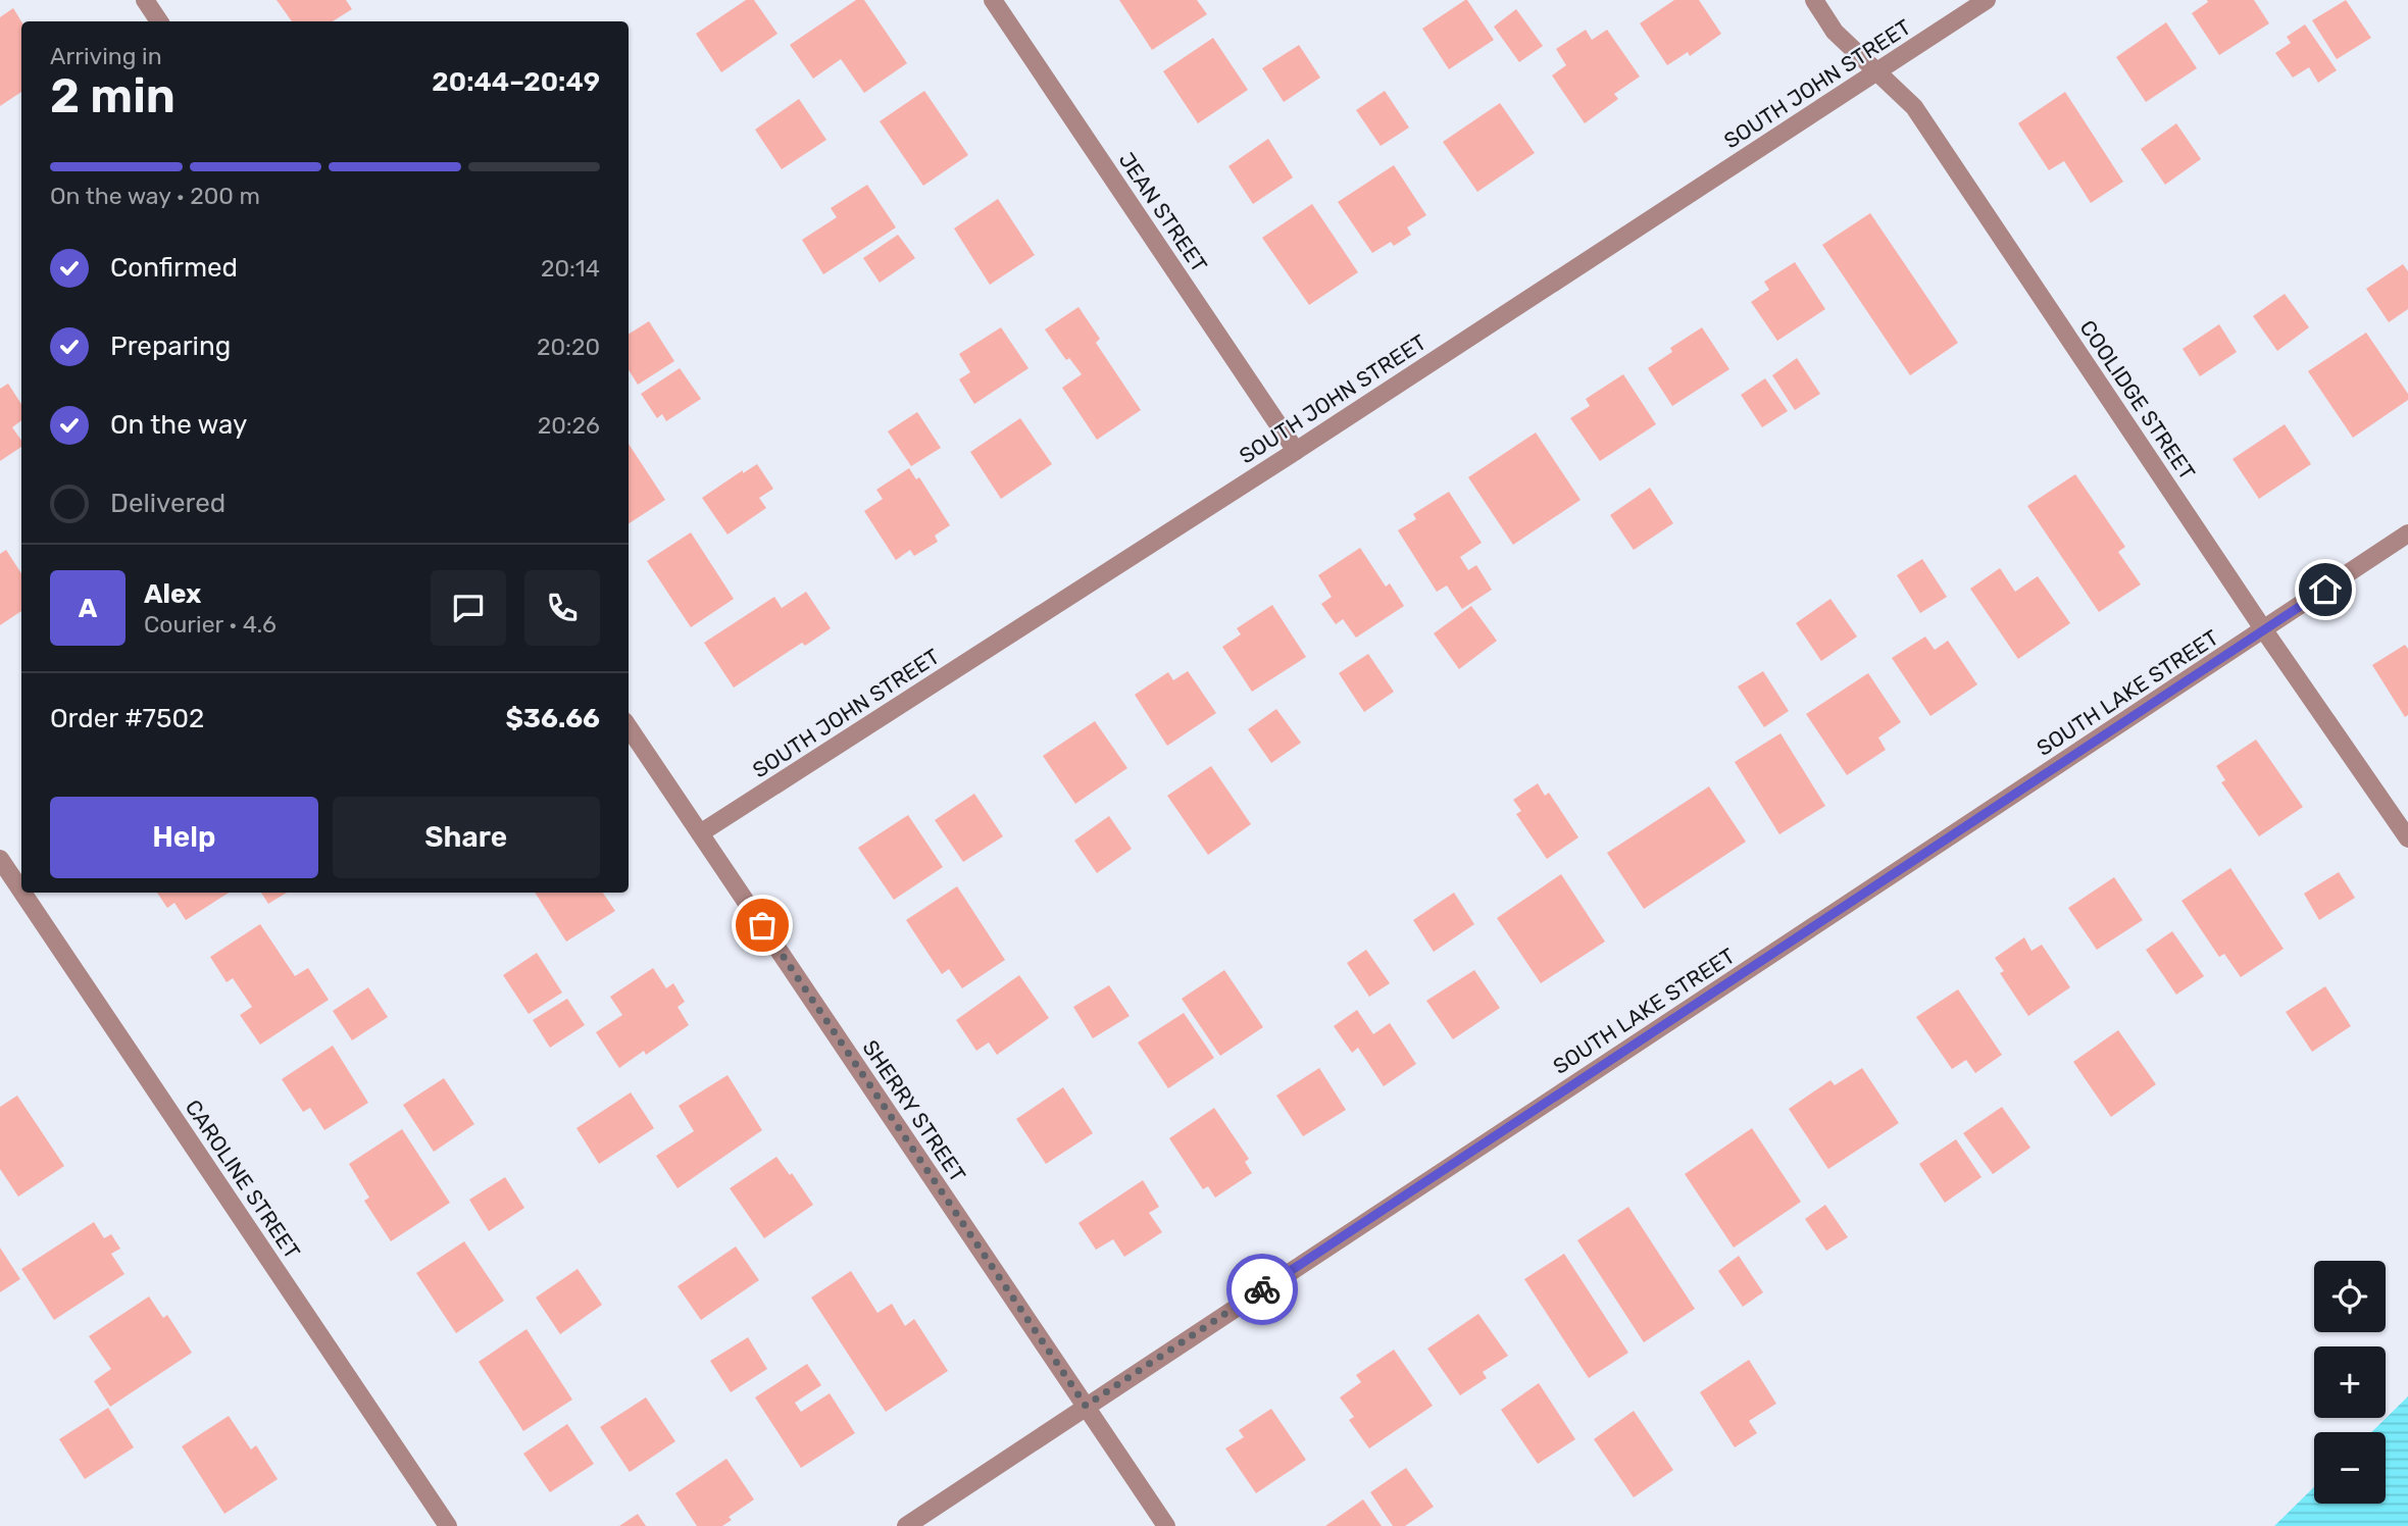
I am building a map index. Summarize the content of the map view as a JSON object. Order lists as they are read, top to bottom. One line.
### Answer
{"streets":{"street":["SOUTH JOHN STREET","JEAN STREET","COOLIDGE STREET","SOUTH LAKE STREET","SHERRY STREET","CAROLINE STREET"]},"crossings":[["SOUTH JOHN STREET","JEAN STREET"],["SOUTH JOHN STREET","COOLIDGE STREET"],["SOUTH JOHN STREET","SHERRY STREET"],["COOLIDGE STREET","SOUTH LAKE STREET"],["SOUTH LAKE STREET","SHERRY STREET"]],"page":{"heading":["2 min","Arriving in","20:44–20:49"],"panel":["Alex","Courier · 4.6","Order #7502","$36.66"],"bar":"On the way · 200 m","list":[["Confirmed","20:14"],["Preparing","20:20"],["On the way","20:26"],"Delivered"],"round":"A","buttons":["Help","Share"],"map_buttons":["+","−"]}}
